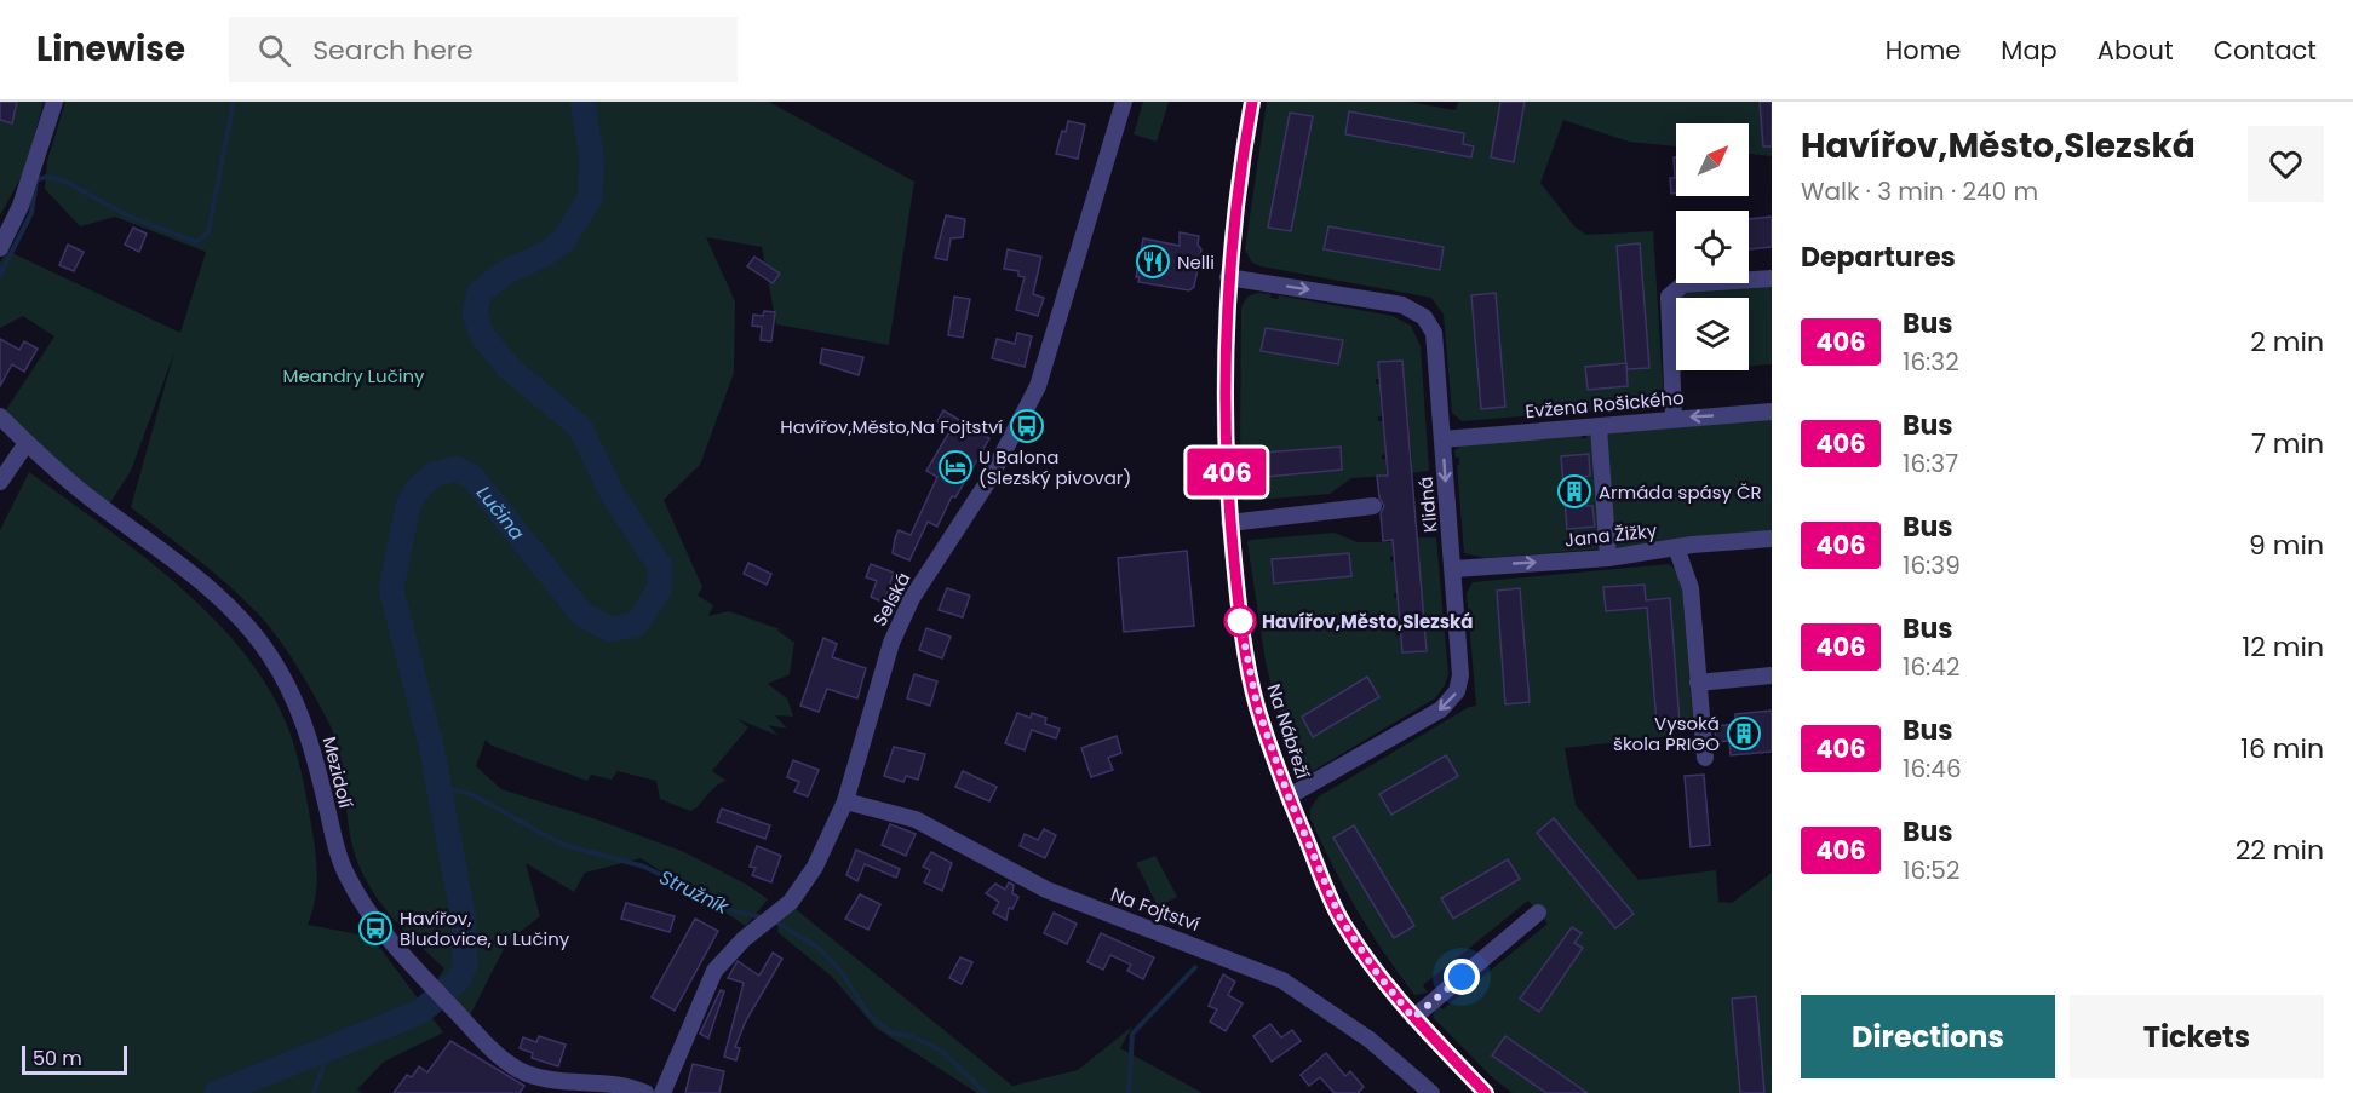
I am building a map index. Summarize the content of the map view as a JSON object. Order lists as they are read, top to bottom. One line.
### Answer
{"streets":{"street":["Evžena Rošického","Klidná","Jana Žižky","Selská","Na Nábřeží","Mezidolí","Na Fojtství"]},"crossings":[["Evžena Rošického","Klidná"],["Klidná","Jana Žižky"],["Klidná","Na Nábřeží"],["Selská","Na Fojtství"]],"one_way":["Jana Žižky"],"water":["Lučina","Stružník"],"parks":["Meandry Lučiny"],"places":{"restaurant":["Nelli"],"bus stop":["Havířov,Město,Na Fojtství","Havířov, Bludovice, u Lučiny"],"hotel":["U Balona (Slezský pivovar)"],"building":["Armáda spásy ČR","Vysoká škola PRIGO"],"other":["Havířov,Město,Slezská"]},"lines":["bus line 406"],"scale_bar":"50 m","north":"top right","page":{"header":"Linewise","search":"Search here","nav":["Home","Map","About","Contact"],"on_map":"406","heading":[["Havířov,Město,Slezská","Walk · 3 min · 240 m"],"Departures"],"list":[{"mark":"406","name":"Bus","note":"16:32","value":"2 min"},{"mark":"406","name":"Bus","note":"16:37","value":"7 min"},{"mark":"406","name":"Bus","note":"16:39","value":"9 min"},{"mark":"406","name":"Bus","note":"16:42","value":"12 min"},{"mark":"406","name":"Bus","note":"16:46","value":"16 min"},{"mark":"406","name":"Bus","note":"16:52","value":"22 min"}],"buttons":["Directions","Tickets"],"scale":"50 m"}}
